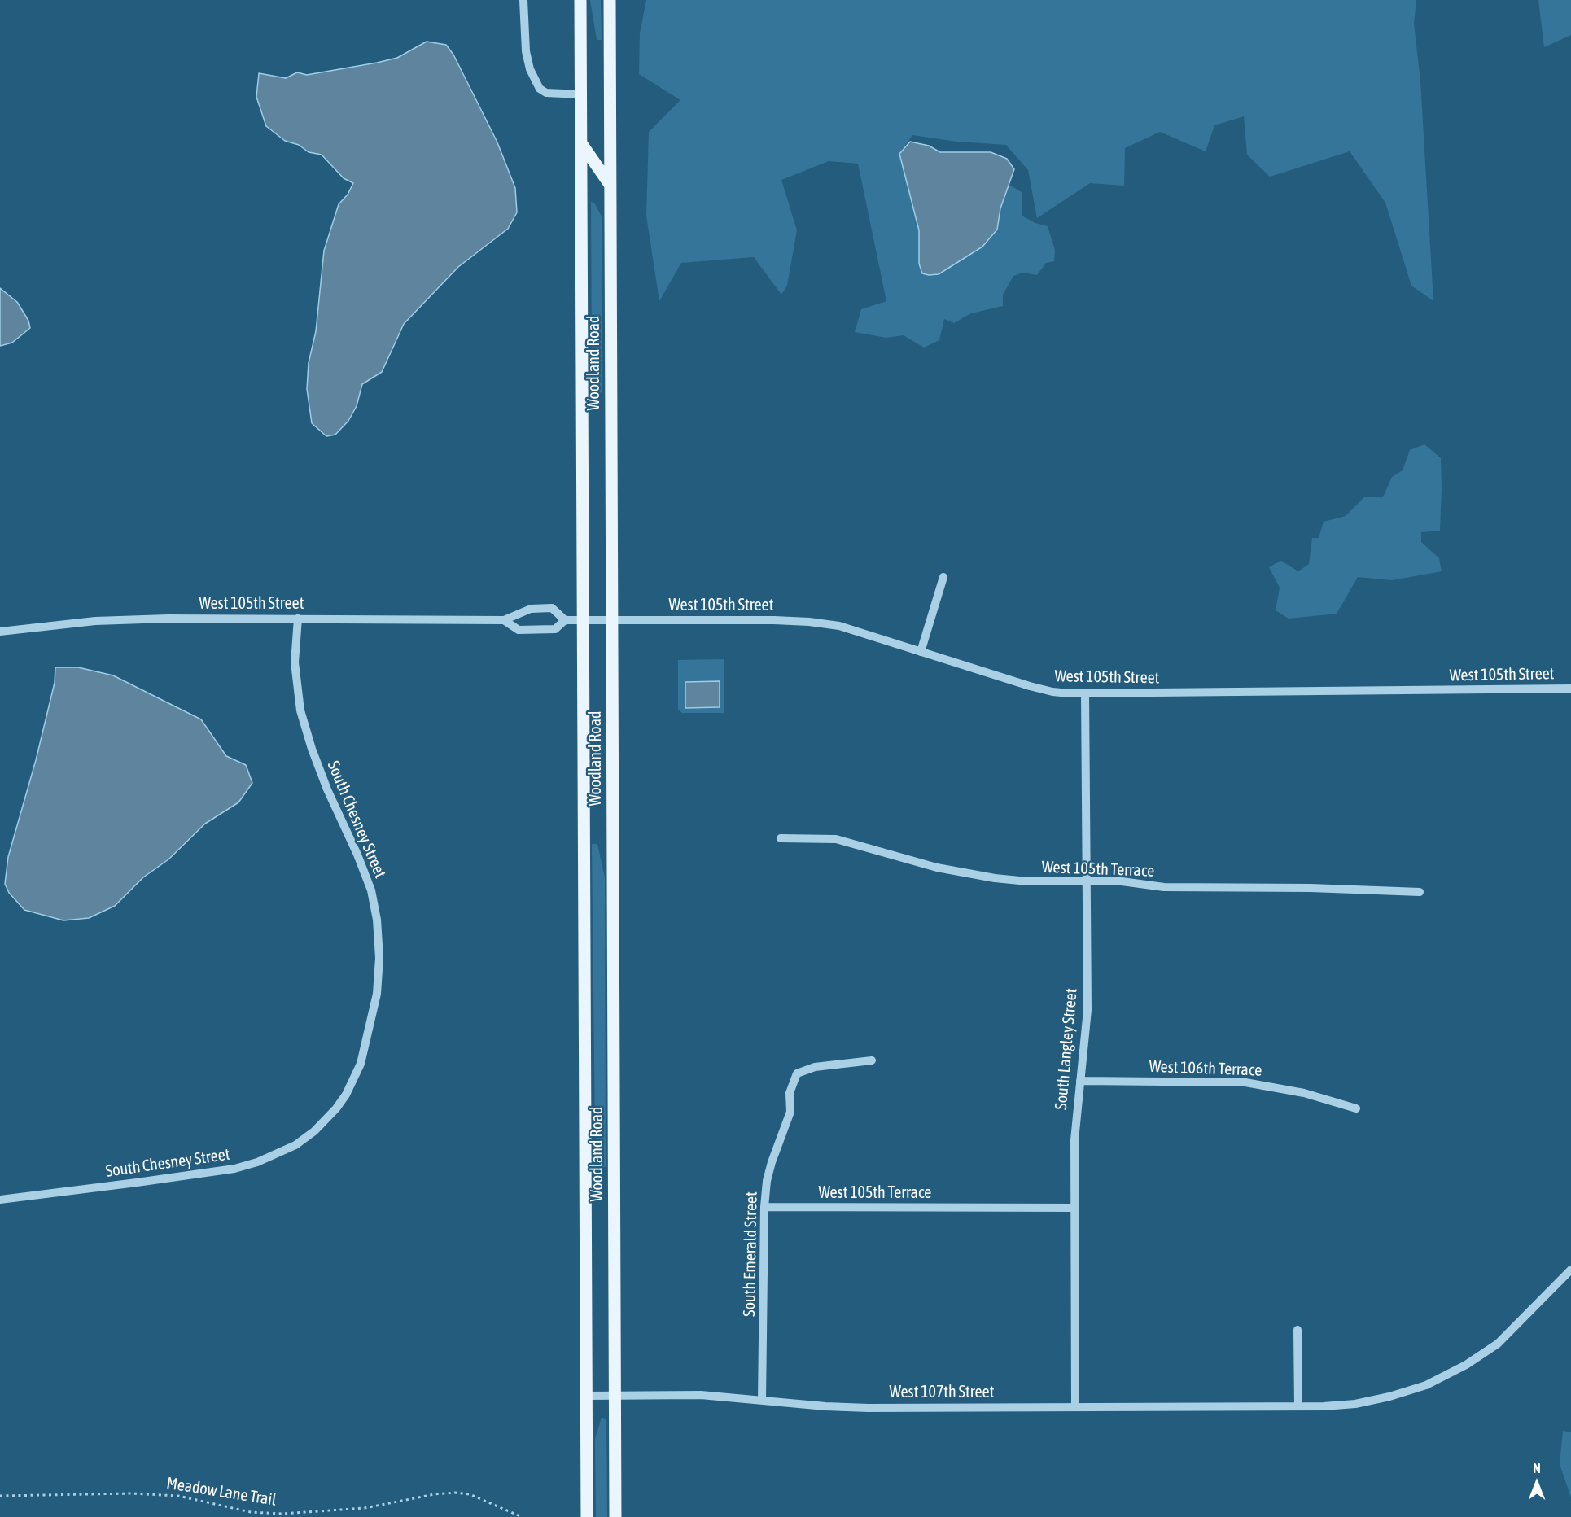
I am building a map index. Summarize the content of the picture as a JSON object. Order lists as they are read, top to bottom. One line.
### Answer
{"streets":{"main road":["Woodland Road"],"street":["West 105th Street","South Chesney Street","West 105th Terrace","South Langley Street","West 106th Terrace","South Emerald Street","West 107th Street"],"path":["Meadow Lane Trail"]},"crossings":[["Woodland Road","West 105th Street"],["Woodland Road","West 107th Street"],["West 105th Street","South Chesney Street"],["West 105th Street","South Langley Street"],["West 105th Terrace","South Langley Street"],["West 105th Terrace","South Emerald Street"],["South Langley Street","West 106th Terrace"],["South Langley Street","West 107th Street"],["South Emerald Street","West 107th Street"]],"north":"top"}
